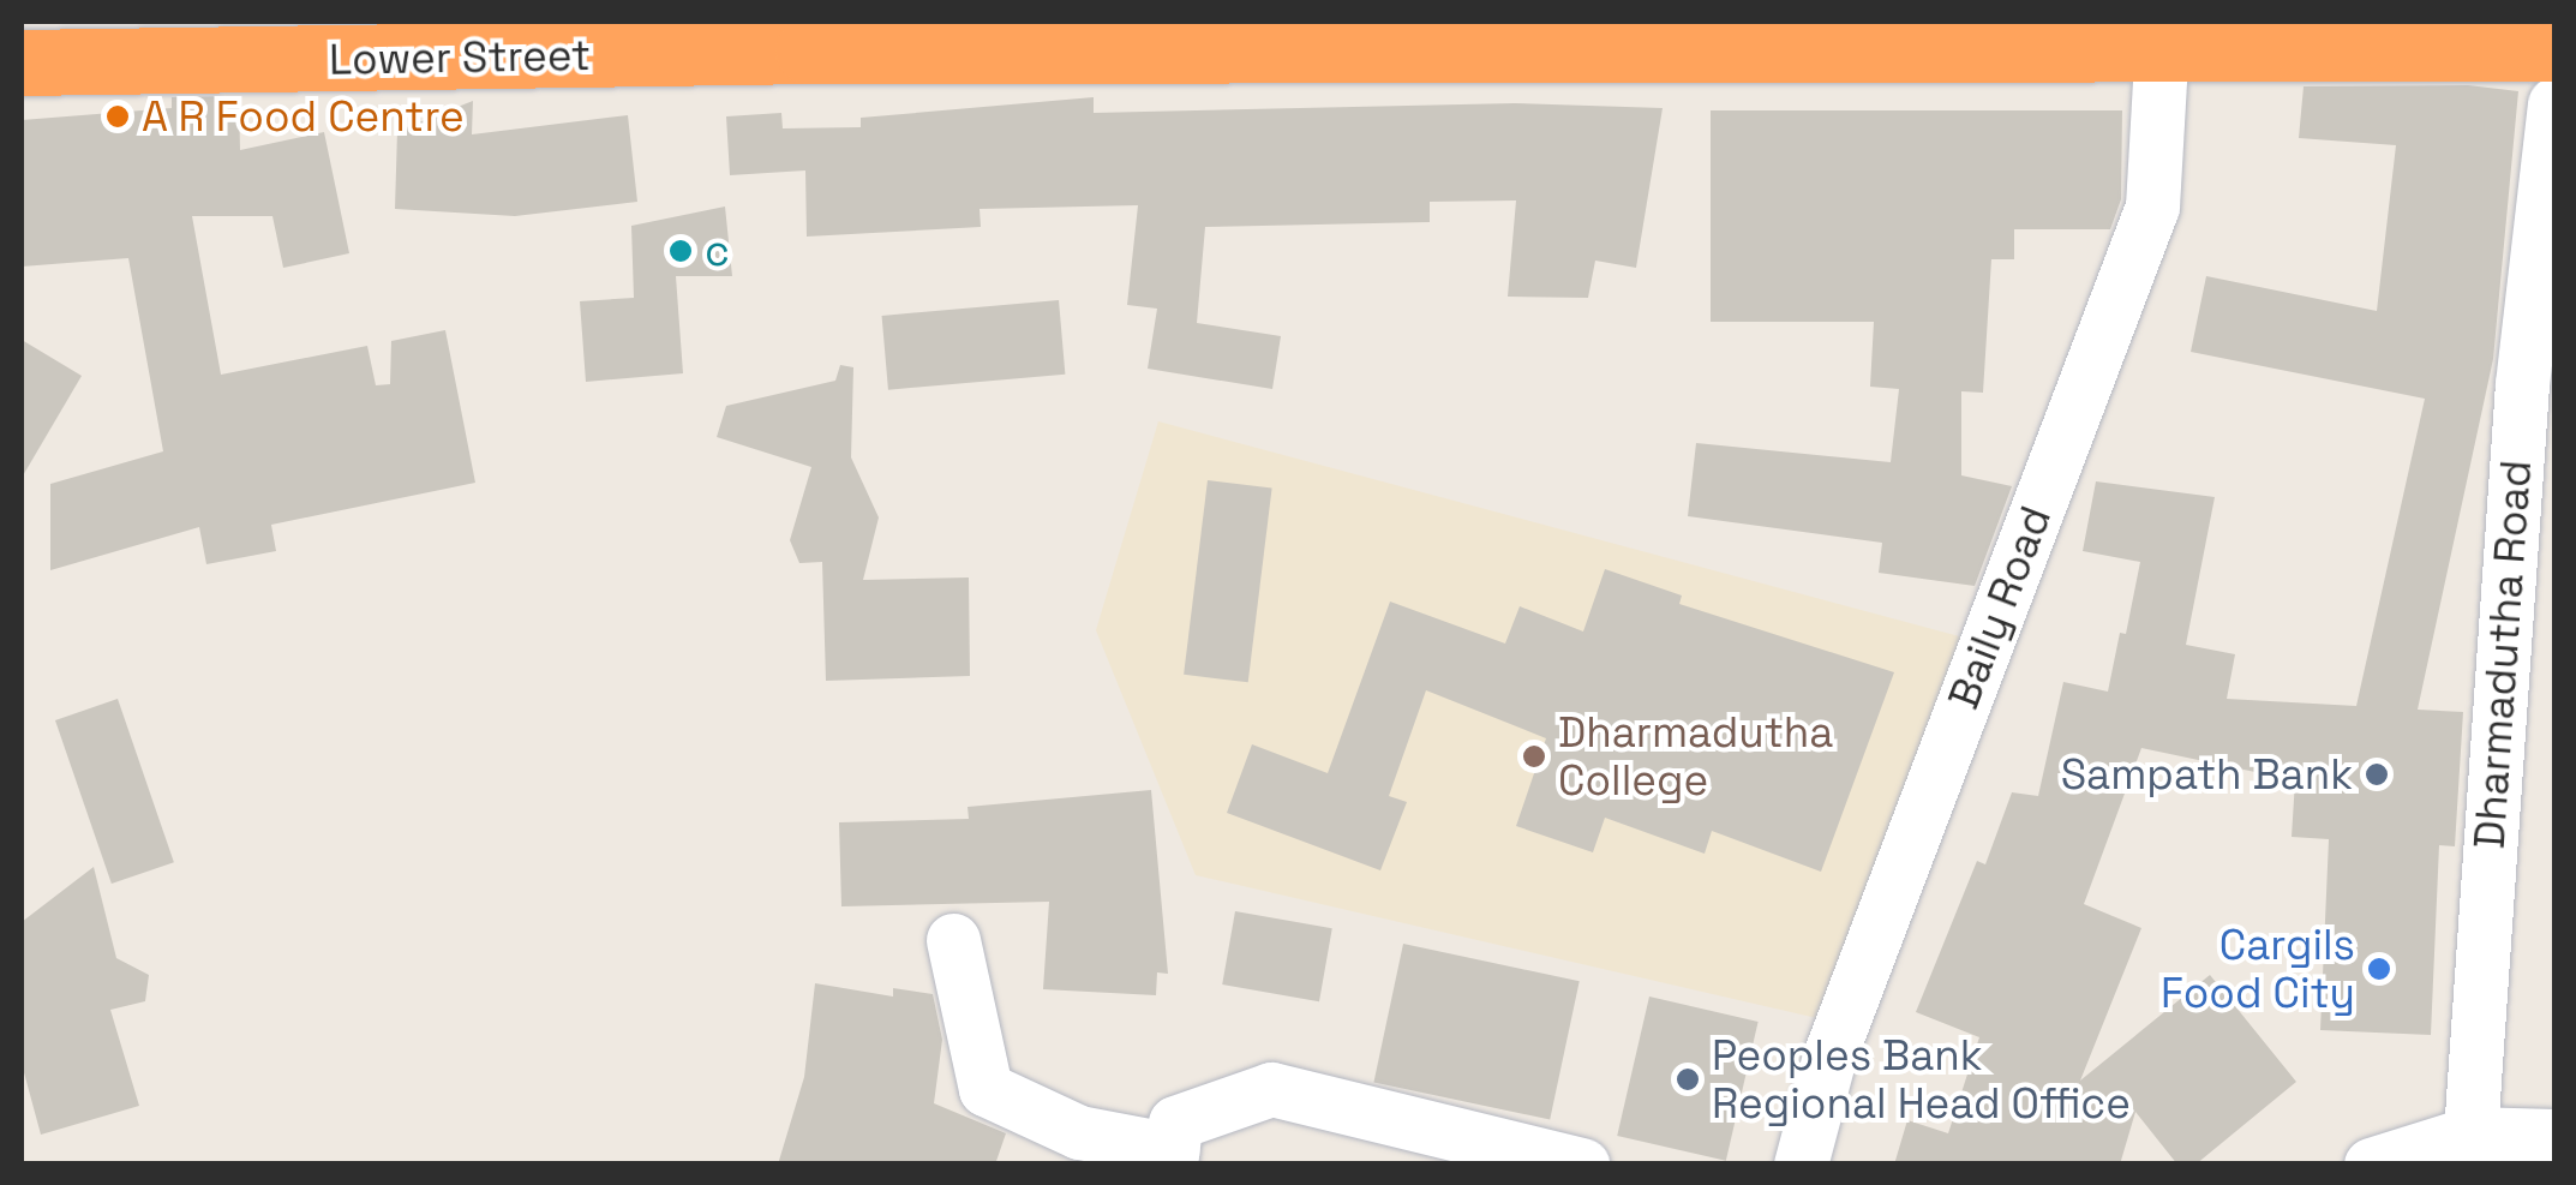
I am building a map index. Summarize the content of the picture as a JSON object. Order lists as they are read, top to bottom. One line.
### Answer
{"streets":{"highway":["Lower Street"],"street":["Baily Road","Dharmadutha Road"]},"crossings":[["Lower Street","Baily Road"]],"places":["A R Food Centre","c","Dharmadutha College","Sampath Bank","Cargils Food City","Peoples Bank Regional Head Office"]}
